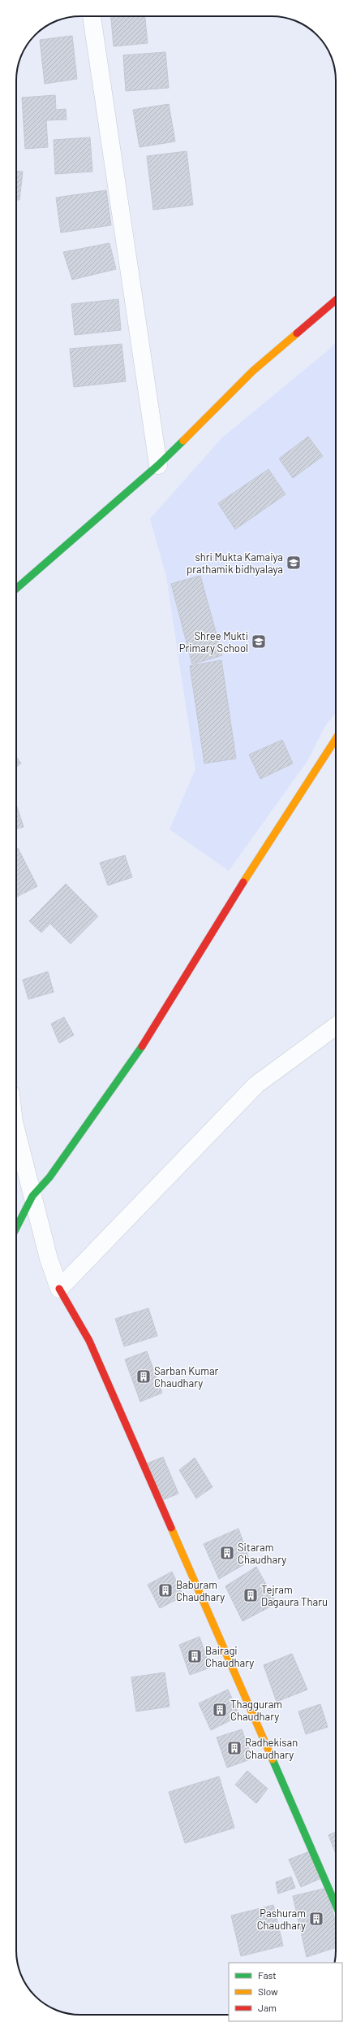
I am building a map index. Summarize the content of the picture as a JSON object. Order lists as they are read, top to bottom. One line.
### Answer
{"places":{"school or university":["shri Mukta Kamaiya prathamik bidhyalaya","Shree Mukti Primary School"],"building":["Sarban Kumar Chaudhary","Sitaram Chaudhary","Baburam Chaudhary","Tejram Dagaura Tharu","Bairagi Chaudhary","Thagguram Chaudhary","Radhekisan Chaudhary","Pashuram Chaudhary"]},"legend":["Fast","Slow","Jam"]}
